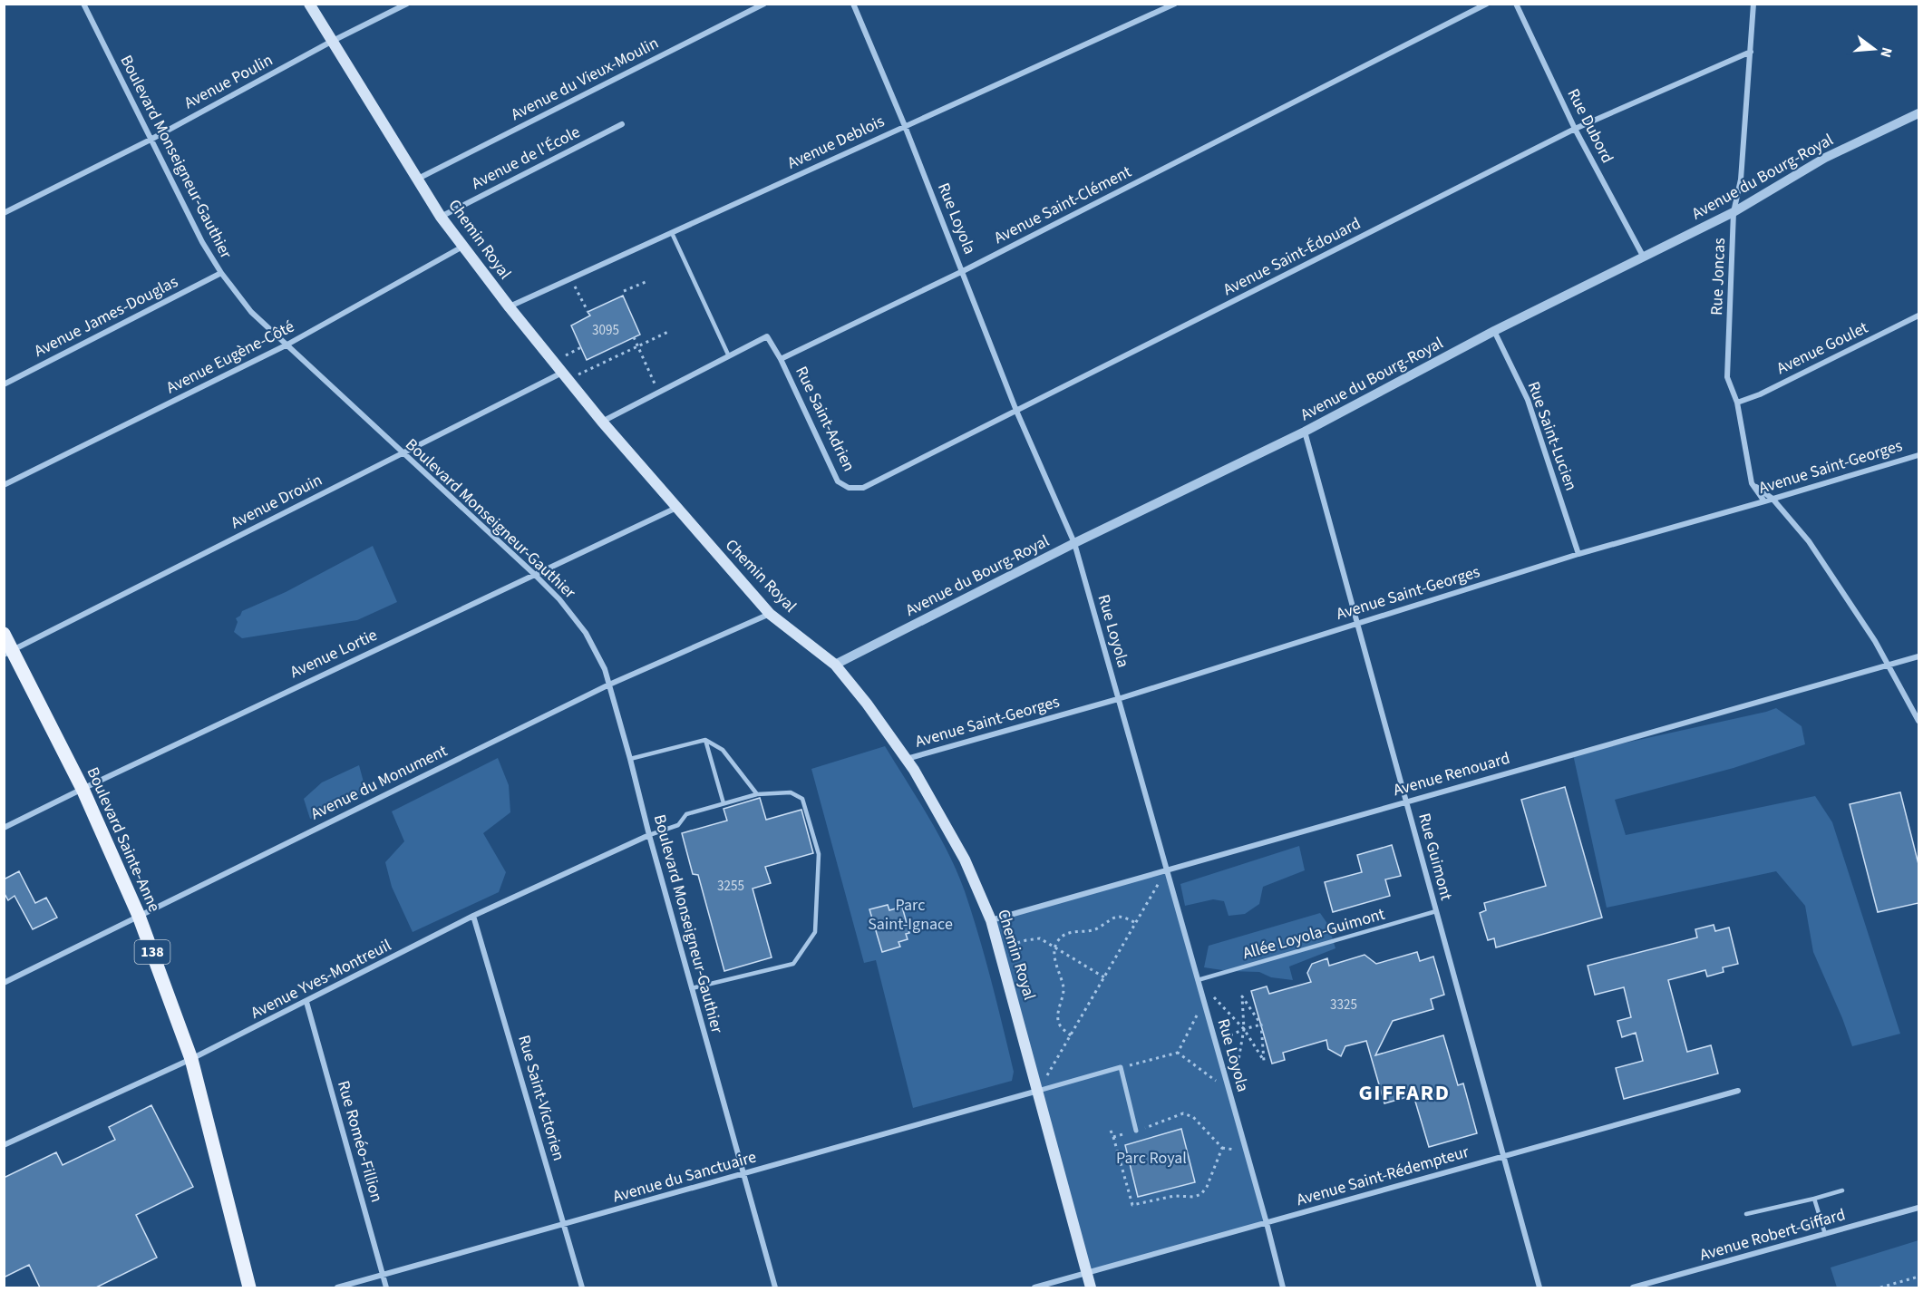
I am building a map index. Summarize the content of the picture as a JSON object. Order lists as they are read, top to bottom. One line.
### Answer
{"streets":{"main road":["Chemin Royal","Boulevard Sainte-Anne","138"],"street":["Avenue du Vieux-Moulin","Avenue Poulin","Rue Dubord","Avenue Deblois","Boulevard Monseigneur-Gauthier","Avenue de l'École","Avenue du Bourg-Royal","Avenue Saint-Clément","Rue Loyola","Avenue Saint-Édouard","Rue Joncas","Avenue James-Douglas","Avenue Goulet","Avenue Eugène-Côté","Rue Saint-Adrien","Rue Saint-Lucien","Avenue Saint-Georges","Avenue Drouin","Avenue Lortie","Avenue Renouard","Avenue du Monument","Rue Guimont","Avenue Yves-Montreuil","Rue Saint-Victorien","Rue Roméo-Fillion","Avenue Saint-Rédempteur","Avenue du Sanctuaire","Avenue Robert-Giffard"],"lane":["Allée Loyola-Guimont"]},"crossings":[["Avenue du Vieux-Moulin","Chemin Royal"],["Avenue Poulin","Boulevard Monseigneur-Gauthier"],["Avenue Poulin","Chemin Royal"],["Rue Dubord","Avenue du Bourg-Royal"],["Rue Dubord","Avenue Saint-Édouard"],["Avenue Deblois","Rue Loyola"],["Avenue Deblois","Chemin Royal"],["Boulevard Monseigneur-Gauthier","Avenue James-Douglas"],["Boulevard Monseigneur-Gauthier","Avenue Eugène-Côté"],["Boulevard Monseigneur-Gauthier","Avenue Drouin"],["Boulevard Monseigneur-Gauthier","Avenue Lortie"],["Boulevard Monseigneur-Gauthier","Avenue du Monument"],["Boulevard Monseigneur-Gauthier","Avenue Yves-Montreuil"],["Boulevard Monseigneur-Gauthier","Avenue du Sanctuaire"],["Avenue de l'École","Chemin Royal"],["Avenue du Bourg-Royal","Rue Loyola"],["Avenue du Bourg-Royal","Chemin Royal"],["Avenue du Bourg-Royal","Rue Joncas"],["Avenue du Bourg-Royal","Rue Saint-Lucien"],["Avenue du Bourg-Royal","Rue Guimont"],["Avenue Saint-Clément","Rue Loyola"],["Avenue Saint-Clément","Rue Saint-Adrien"],["Rue Loyola","Avenue Saint-Édouard"],["Rue Loyola","Avenue Saint-Georges"],["Rue Loyola","Avenue Renouard"],["Rue Loyola","Allée Loyola-Guimont"],["Rue Loyola","Avenue Saint-Rédempteur"],["Chemin Royal","Avenue Eugène-Côté"],["Chemin Royal","Avenue Saint-Georges"],["Chemin Royal","Avenue Drouin"],["Chemin Royal","Avenue Lortie"],["Chemin Royal","Avenue Renouard"],["Chemin Royal","Avenue du Monument"],["Chemin Royal","Avenue Saint-Rédempteur"],["Chemin Royal","Avenue du Sanctuaire"],["Avenue Saint-Édouard","Rue Joncas"],["Avenue Saint-Édouard","Rue Saint-Adrien"],["Rue Joncas","Avenue Goulet"],["Rue Joncas","Avenue Saint-Georges"],["Rue Saint-Lucien","Avenue Saint-Georges"],["Avenue Saint-Georges","Rue Guimont"],["Avenue Drouin","Boulevard Sainte-Anne"],["Avenue Lortie","Boulevard Sainte-Anne"],["Avenue Renouard","Rue Guimont"],["Avenue du Monument","Boulevard Sainte-Anne"],["Boulevard Sainte-Anne","Avenue Yves-Montreuil"],["Rue Guimont","Allée Loyola-Guimont"],["Rue Guimont","Avenue Saint-Rédempteur"],["Avenue Yves-Montreuil","Rue Saint-Victorien"],["Avenue Yves-Montreuil","Rue Roméo-Fillion"],["Rue Saint-Victorien","Avenue du Sanctuaire"],["Rue Roméo-Fillion","Avenue du Sanctuaire"]],"districts":["GIFFARD"],"parks":["Parc Saint-Ignace","Parc Royal"],"house_numbers":["3095","3255","3325"],"north":"right"}
